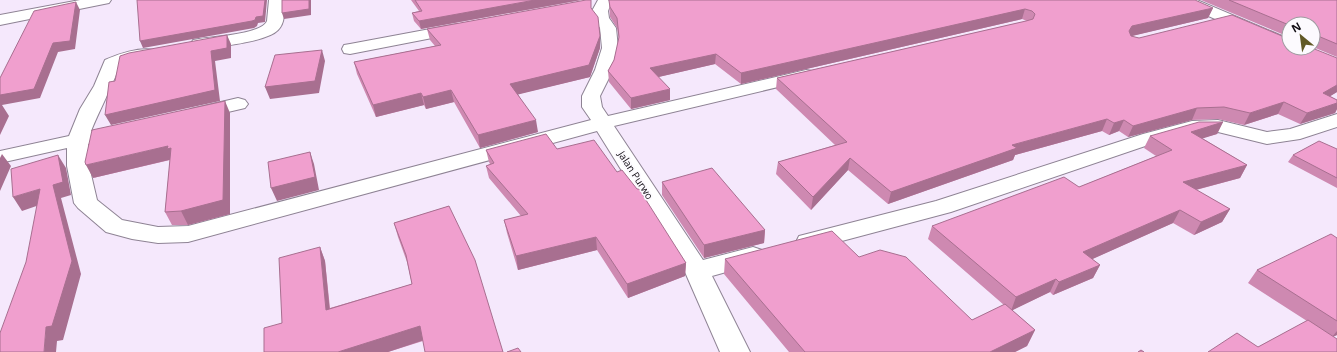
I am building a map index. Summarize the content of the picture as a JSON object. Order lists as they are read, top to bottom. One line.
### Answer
{"streets":{"street":["Jalan Purwo"]},"north":"top left"}
